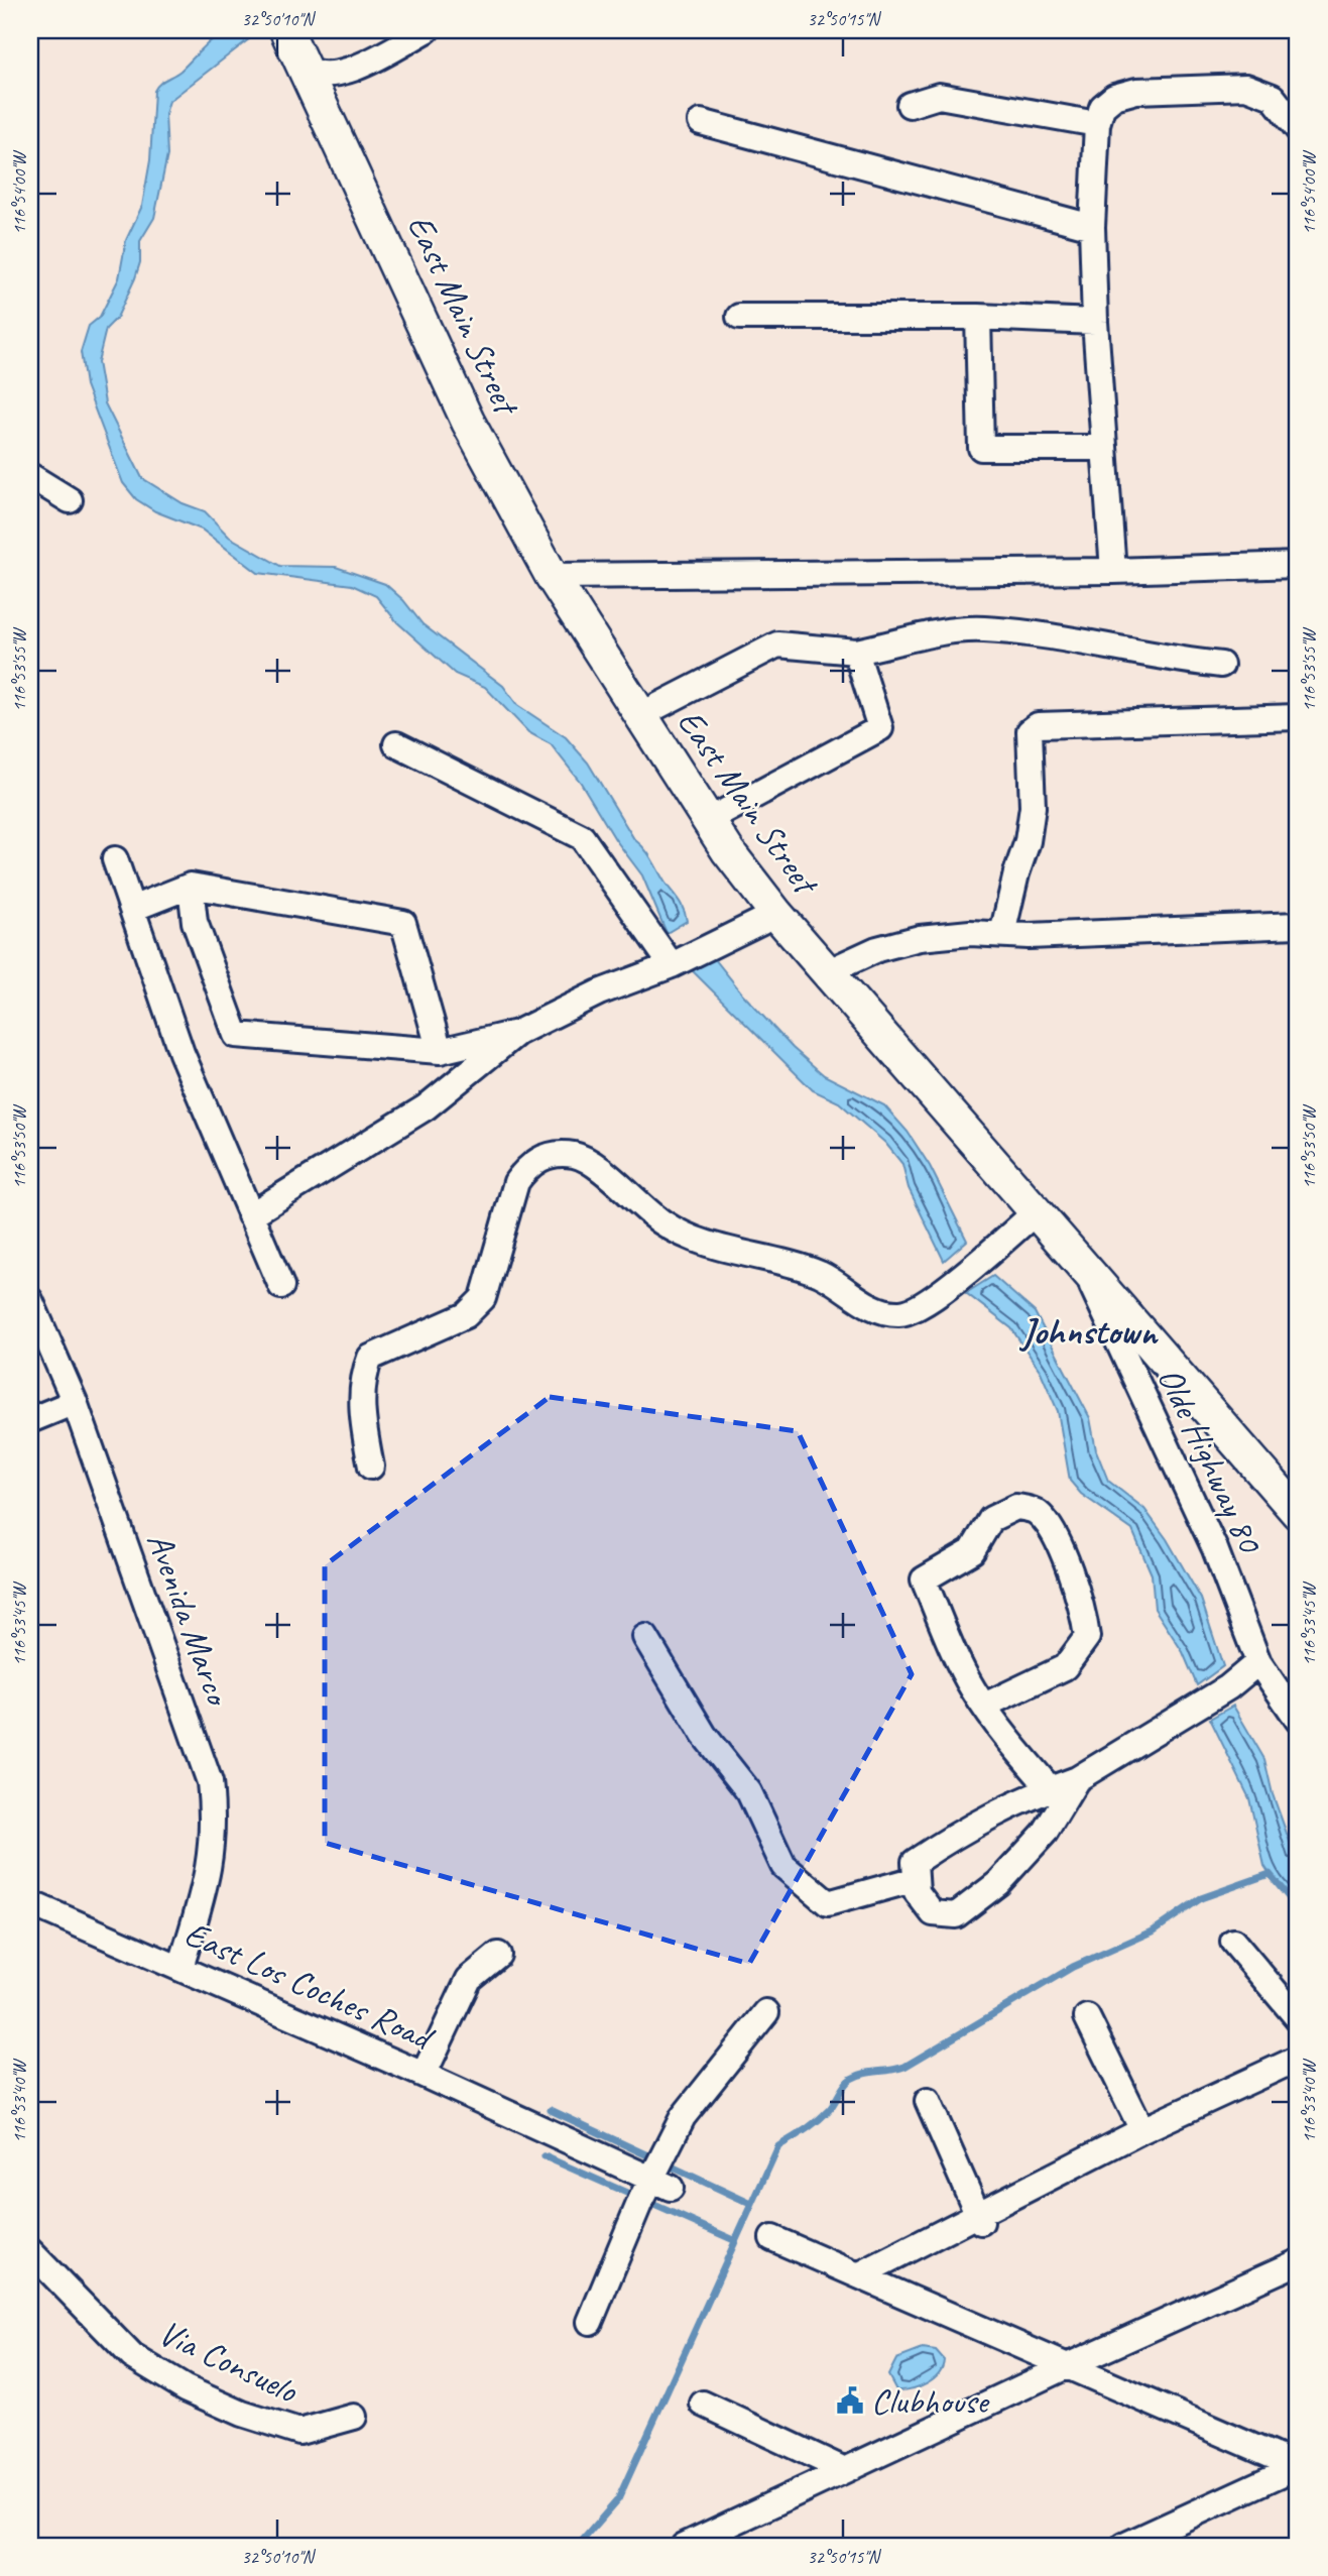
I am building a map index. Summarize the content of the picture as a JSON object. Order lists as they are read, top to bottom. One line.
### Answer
{"streets":{"main road":["East Main Street"],"street":["Olde Highway 80","Avenida Marco","East Los Coches Road","Via Consuelo"]},"crossings":[["East Main Street","Olde Highway 80"],["Avenida Marco","East Los Coches Road"]],"districts":["Johnstown"],"places":{"public building":["Clubhouse"]},"coordinates":["32°50'10\"N","32°50'15\"N","116°54'00\"W","116°53'55\"W","116°53'50\"W","116°53'45\"W","116°53'40\"W"]}
